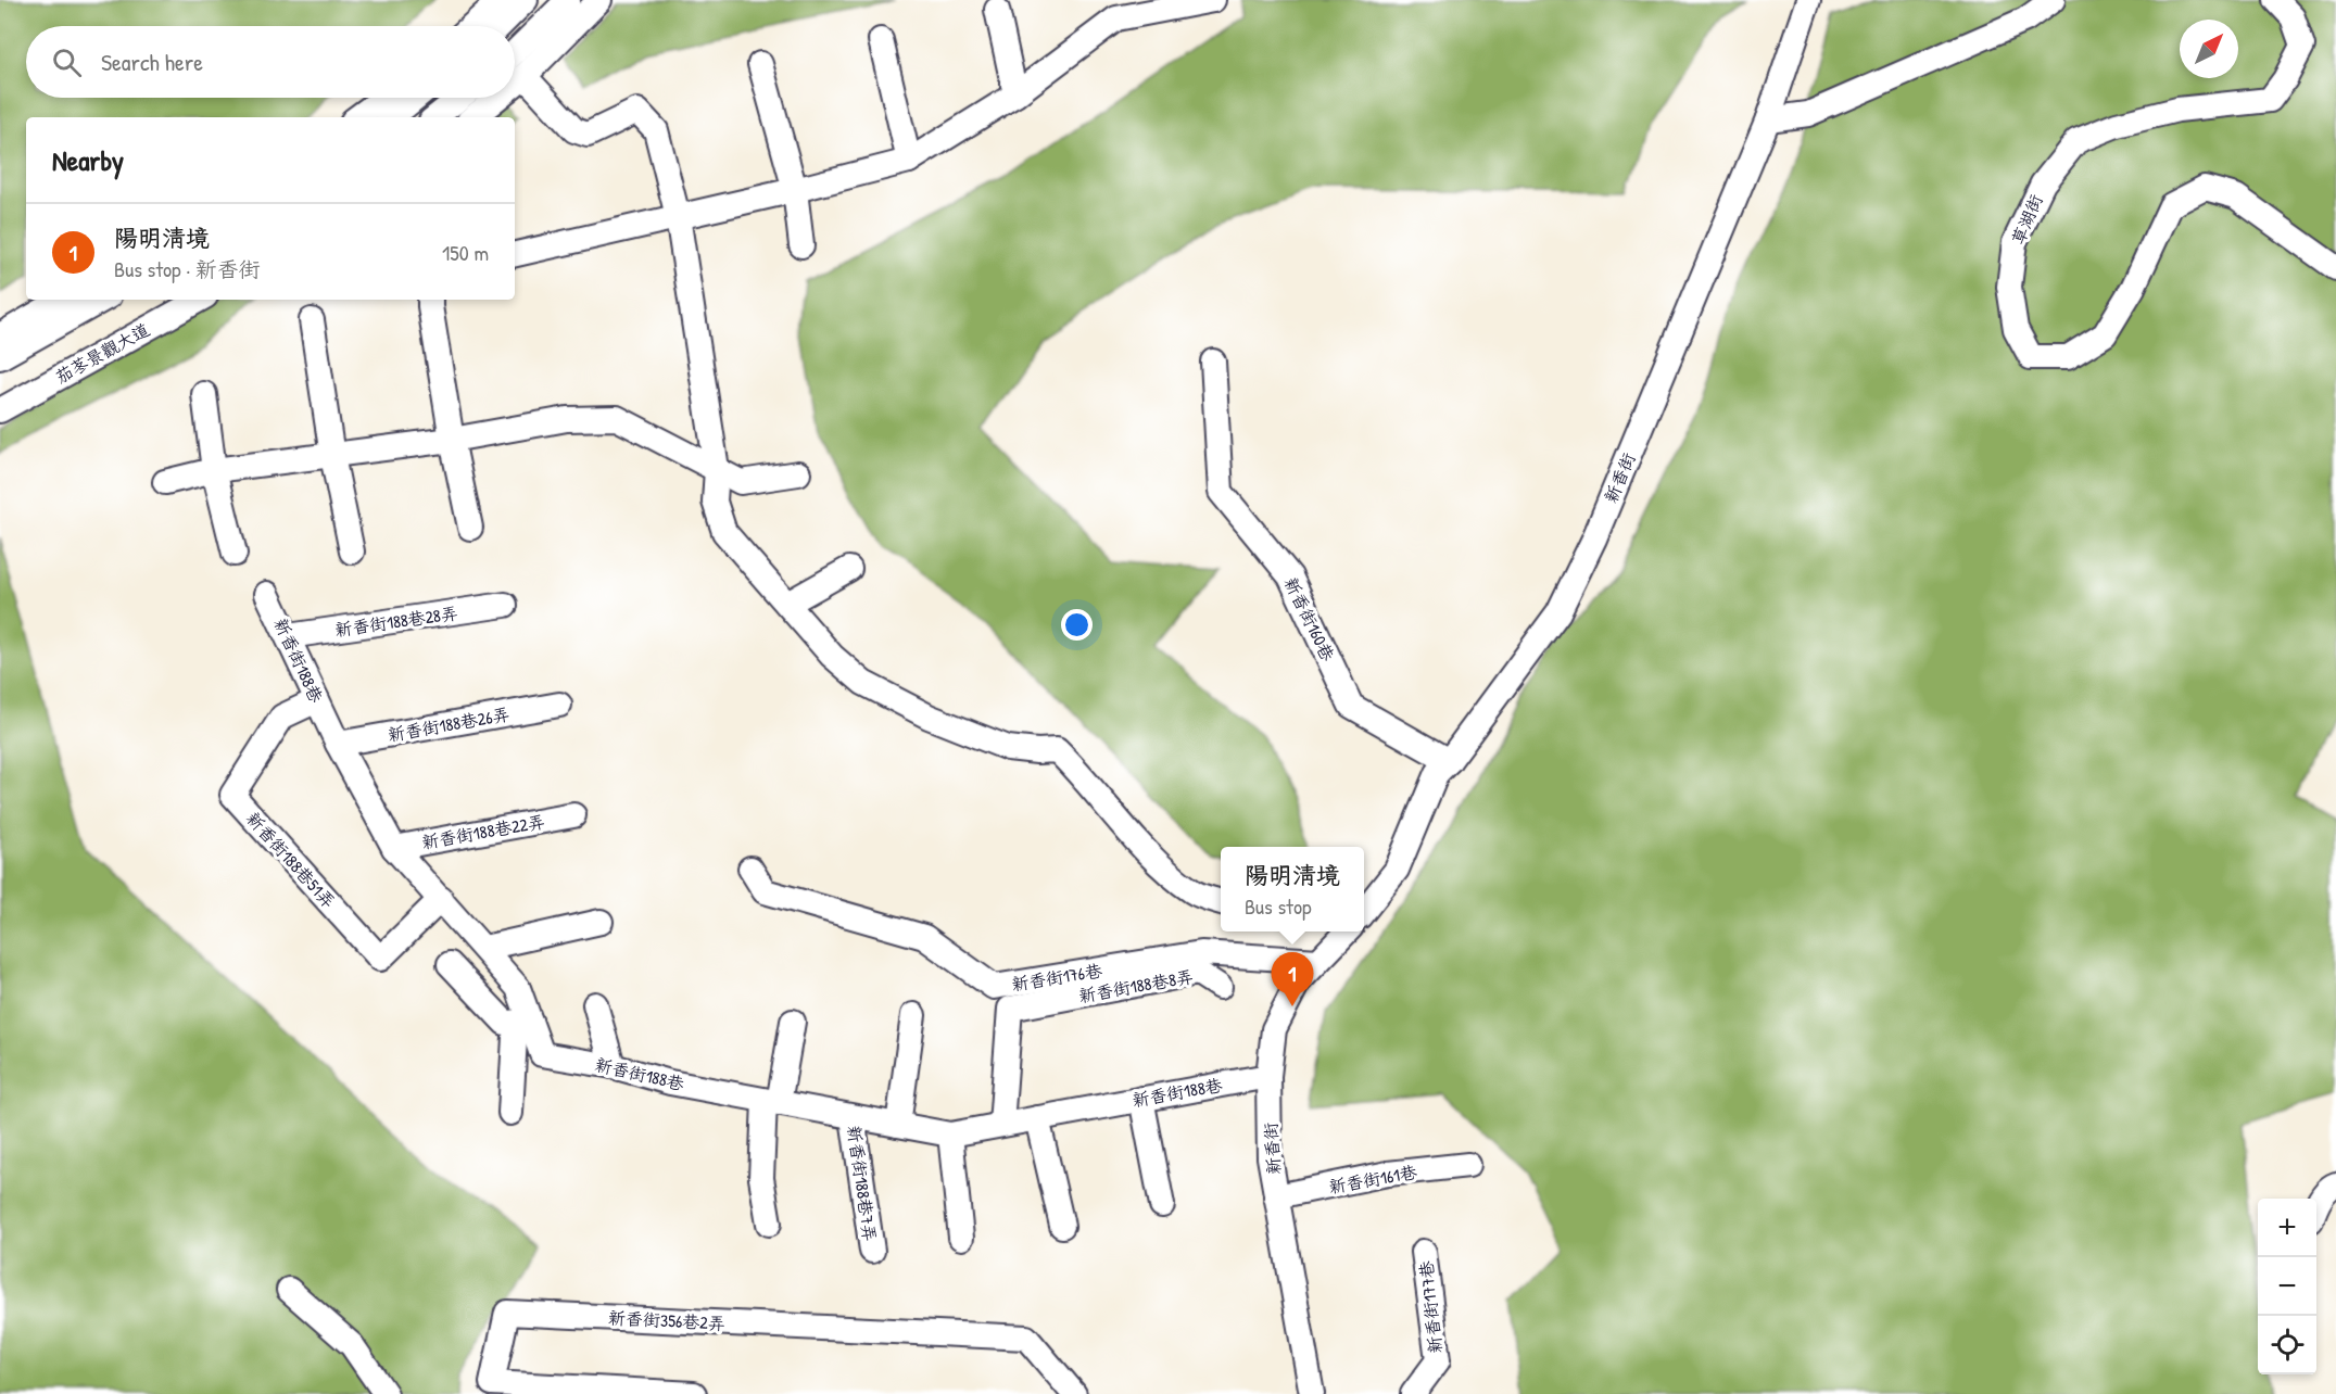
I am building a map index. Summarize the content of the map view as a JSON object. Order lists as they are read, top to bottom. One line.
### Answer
{"streets":{"street":["草湖街","茄苳景觀大道","新香街","新香街160巷","新香街188巷28弄","新香街188巷","新香街188巷26弄","新香街188巷22弄","新香街188巷51弄","新香街176巷","新香街188巷8弄","新香街161巷","新香街188巷7弄","新香街177巷","新香街356巷2弄"]},"crossings":[["新香街","新香街160巷"],["新香街","新香街188巷"],["新香街","新香街176巷"],["新香街","新香街161巷"],["新香街188巷28弄","新香街188巷"],["新香街188巷","新香街188巷26弄"],["新香街188巷","新香街188巷22弄"],["新香街188巷","新香街188巷51弄"],["新香街188巷","新香街188巷8弄"],["新香街188巷","新香街188巷7弄"]],"north":"top right","page":{"search":"Search here","heading":"Nearby","list":[{"mark":"1","name":"陽明清境","note":"Bus stop · 新香街","value":"150 m"}],"popup":["陽明清境","Bus stop"],"pins":"1","map_buttons":["+","−"]}}
